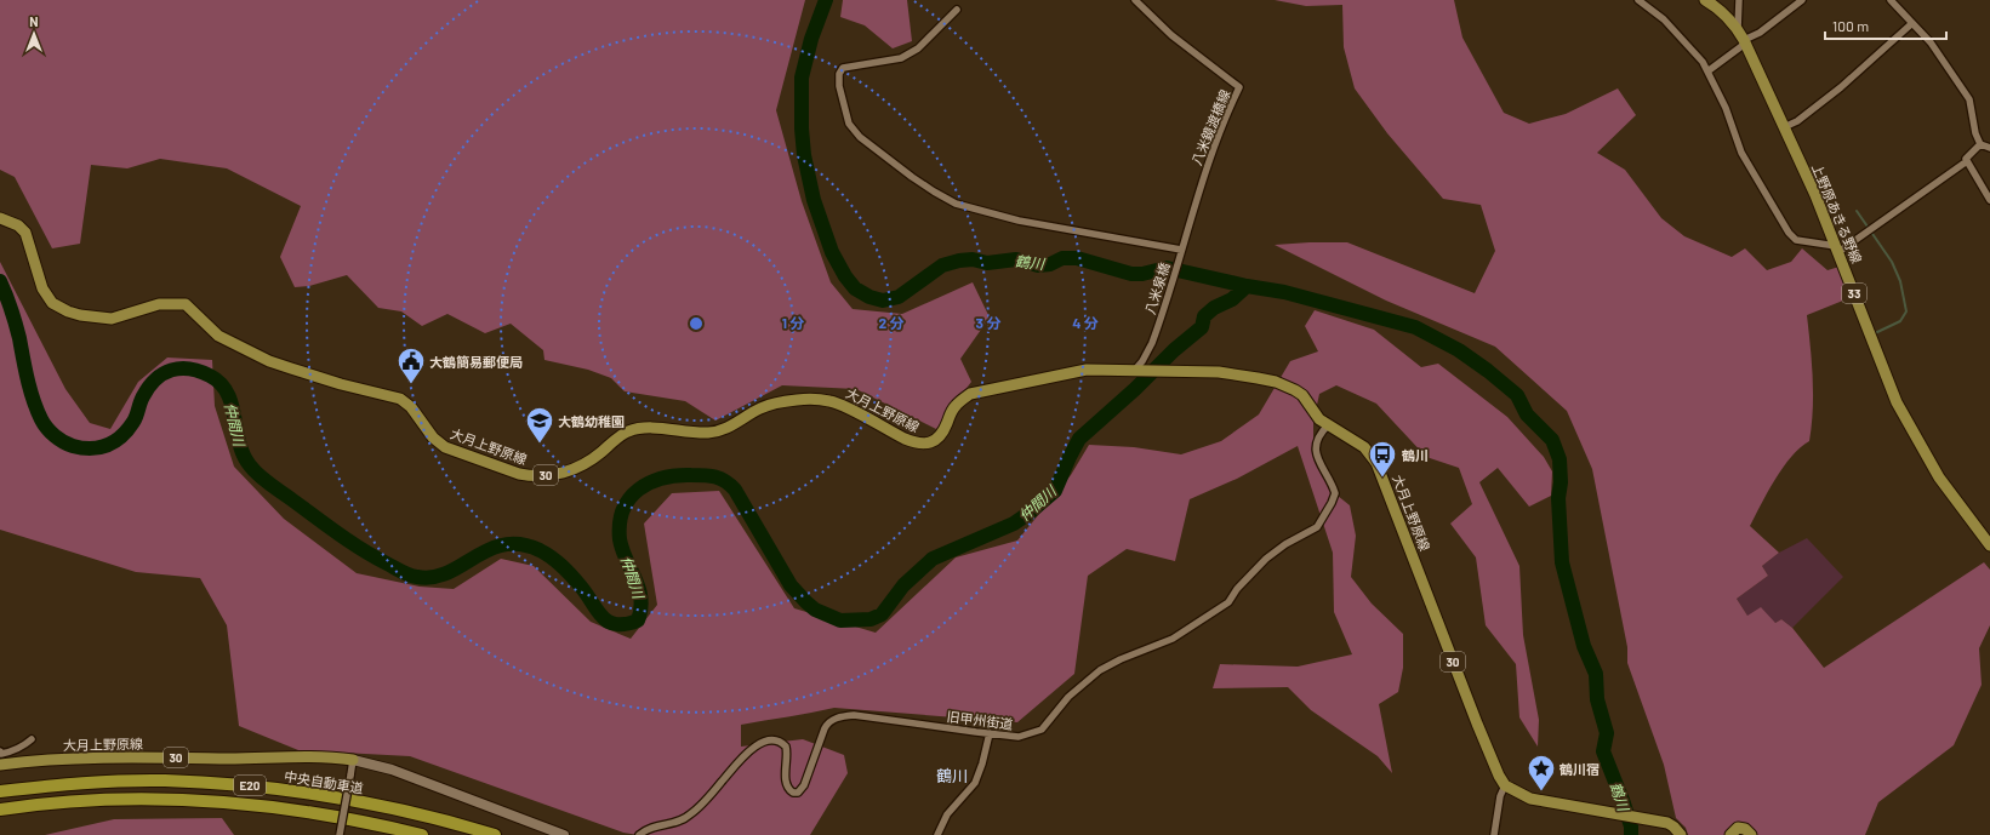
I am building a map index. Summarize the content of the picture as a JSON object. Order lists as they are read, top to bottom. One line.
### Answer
{"streets":{"highway":["中央自動車道","E20"],"main road":["上野原あきる野線","33","大月上野原線","30"],"street":["八米鏡渡橋線","八米泉橋","旧甲州街道"]},"crossings":[["八米鏡渡橋線","八米泉橋"],["八米泉橋","大月上野原線"],["大月上野原線","旧甲州街道"]],"districts":["鶴川"],"water":["鶴川","仲間川"],"places":{"public building":["大鶴簡易郵便局"],"school or university":["大鶴幼稚園"],"bus stop":["鶴川"],"place":["鶴川宿"]},"scale_bar":"100 m","north":"top","rings":["1 分","2 分","3 分","4 分"]}
